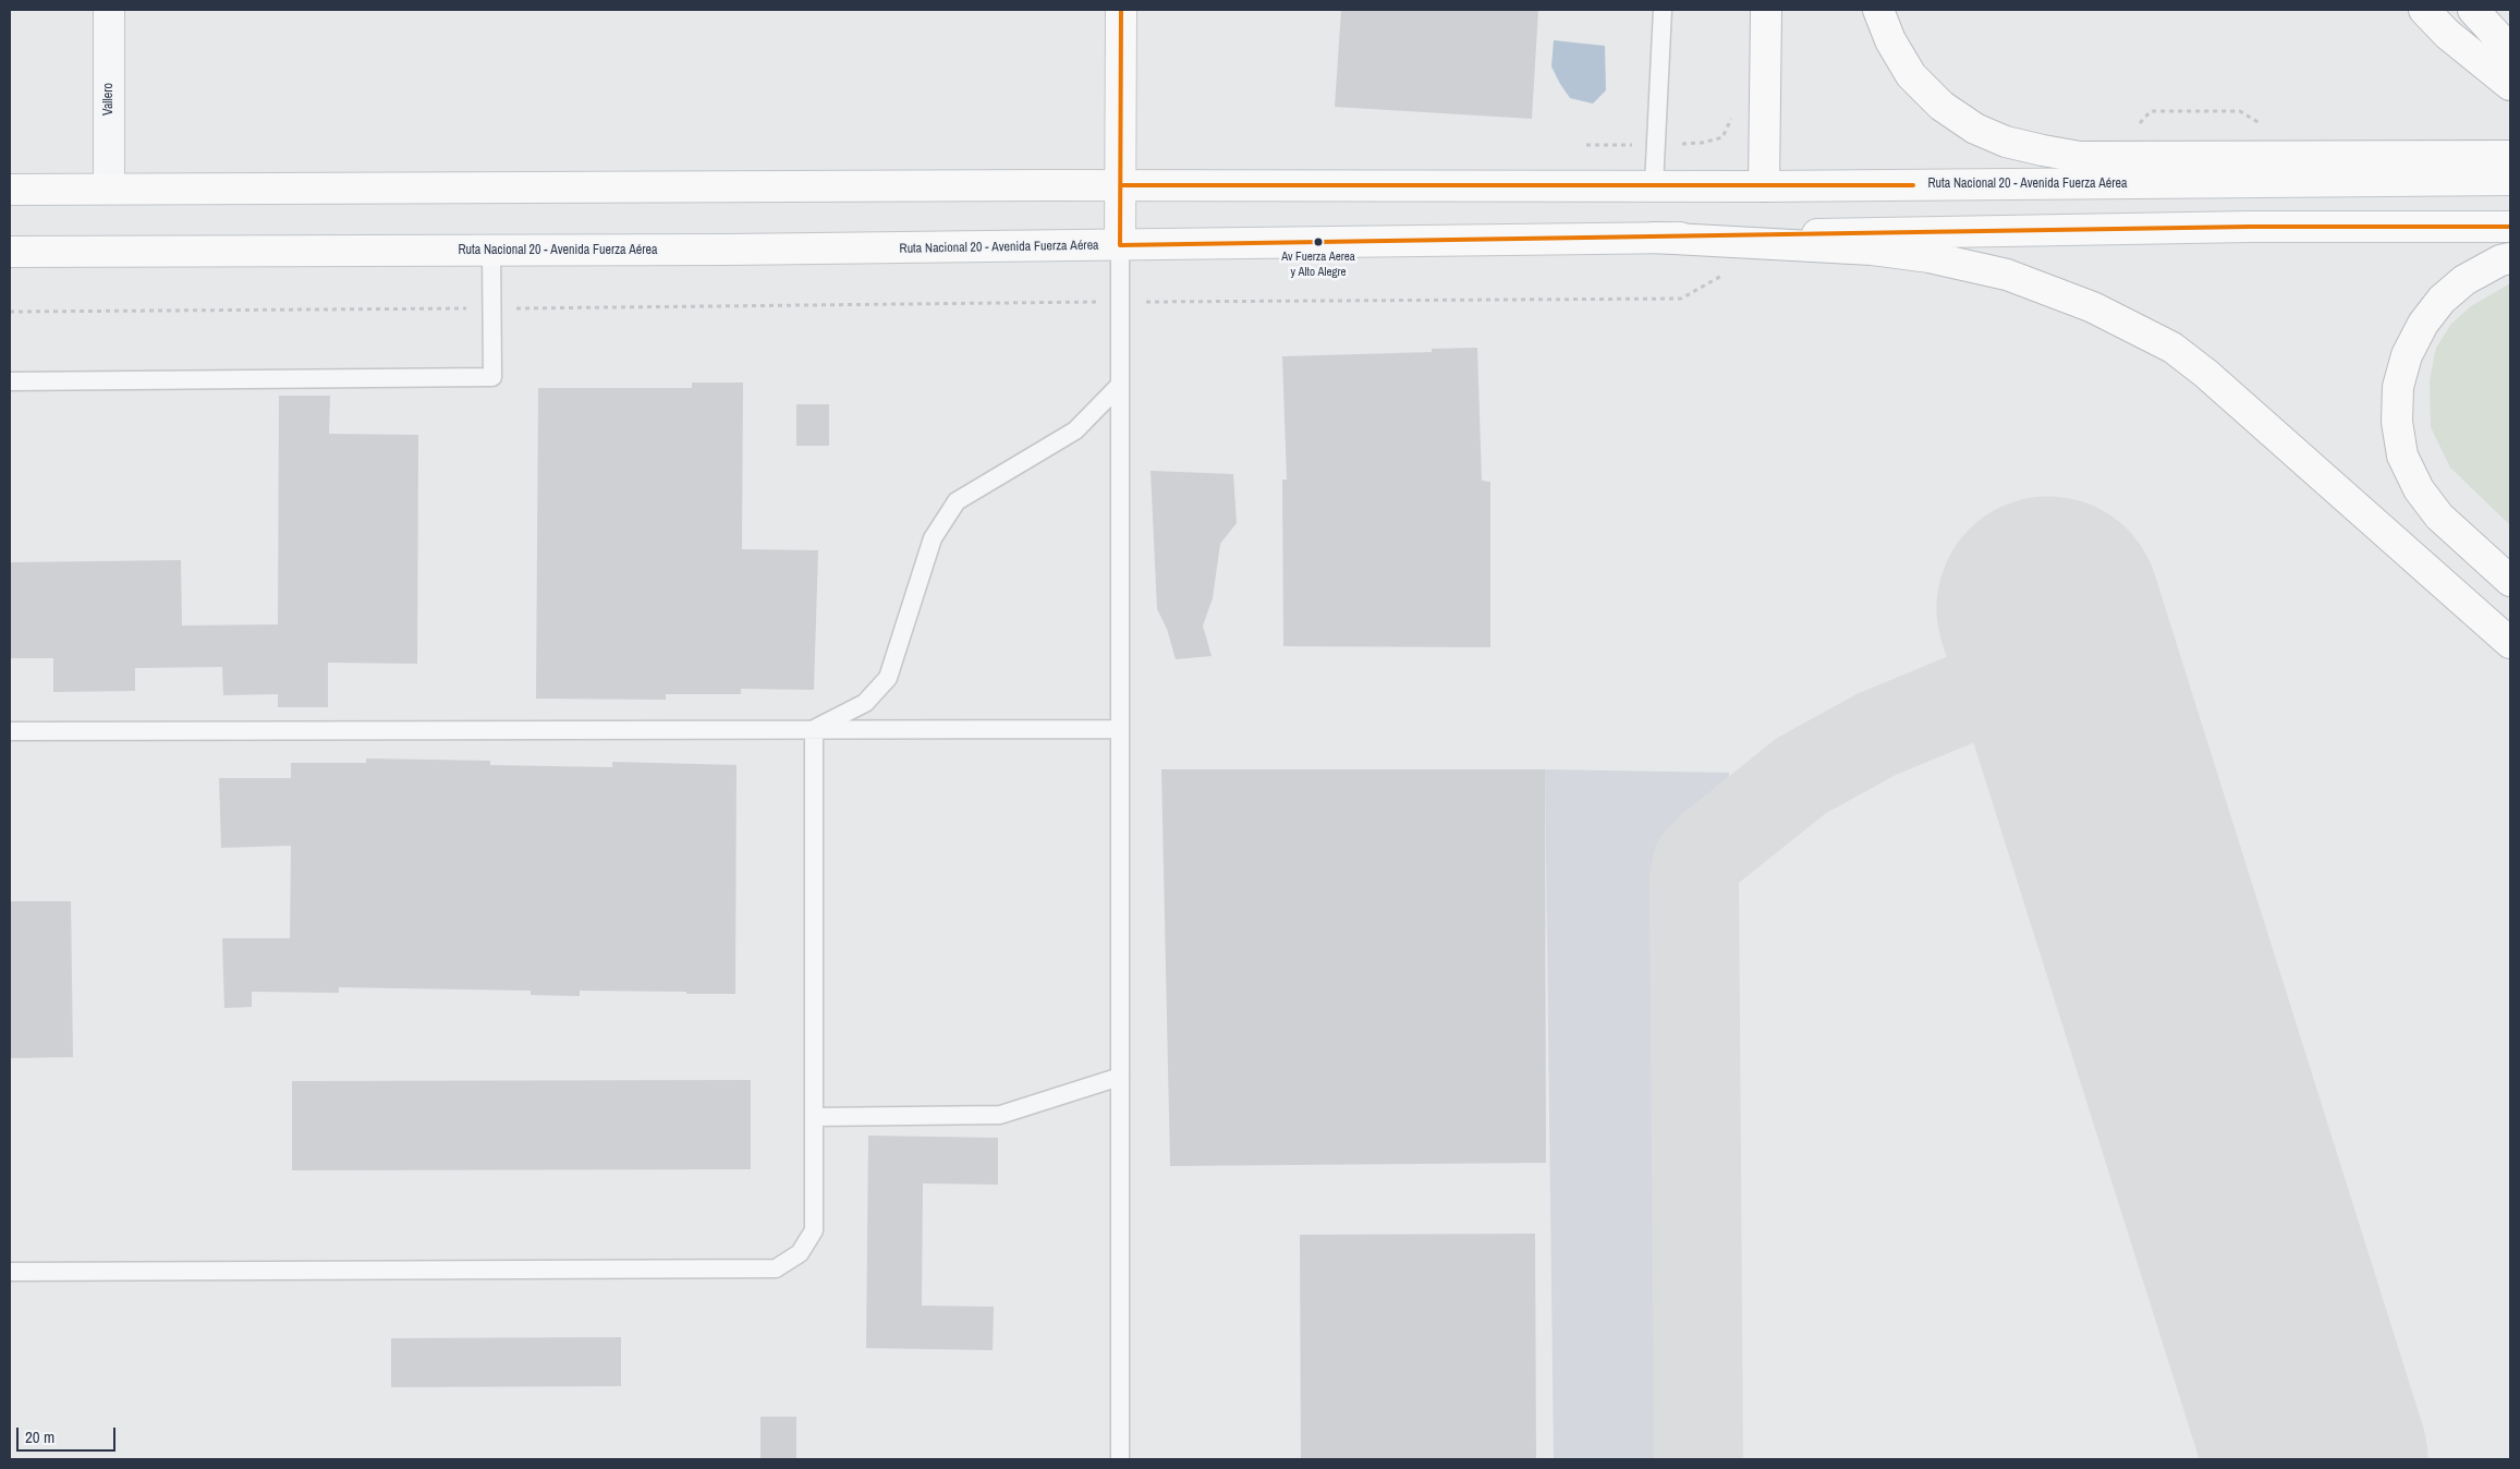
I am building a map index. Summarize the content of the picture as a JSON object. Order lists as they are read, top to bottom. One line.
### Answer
{"streets":{"main road":["Ruta Nacional 20 - Avenida Fuerza Aérea"],"street":["Vallero"]},"crossings":[["Vallero","Ruta Nacional 20 - Avenida Fuerza Aérea"]],"places":["Av Fuerza Aerea y Alto Alegre"],"scale_bar":"20 m"}
